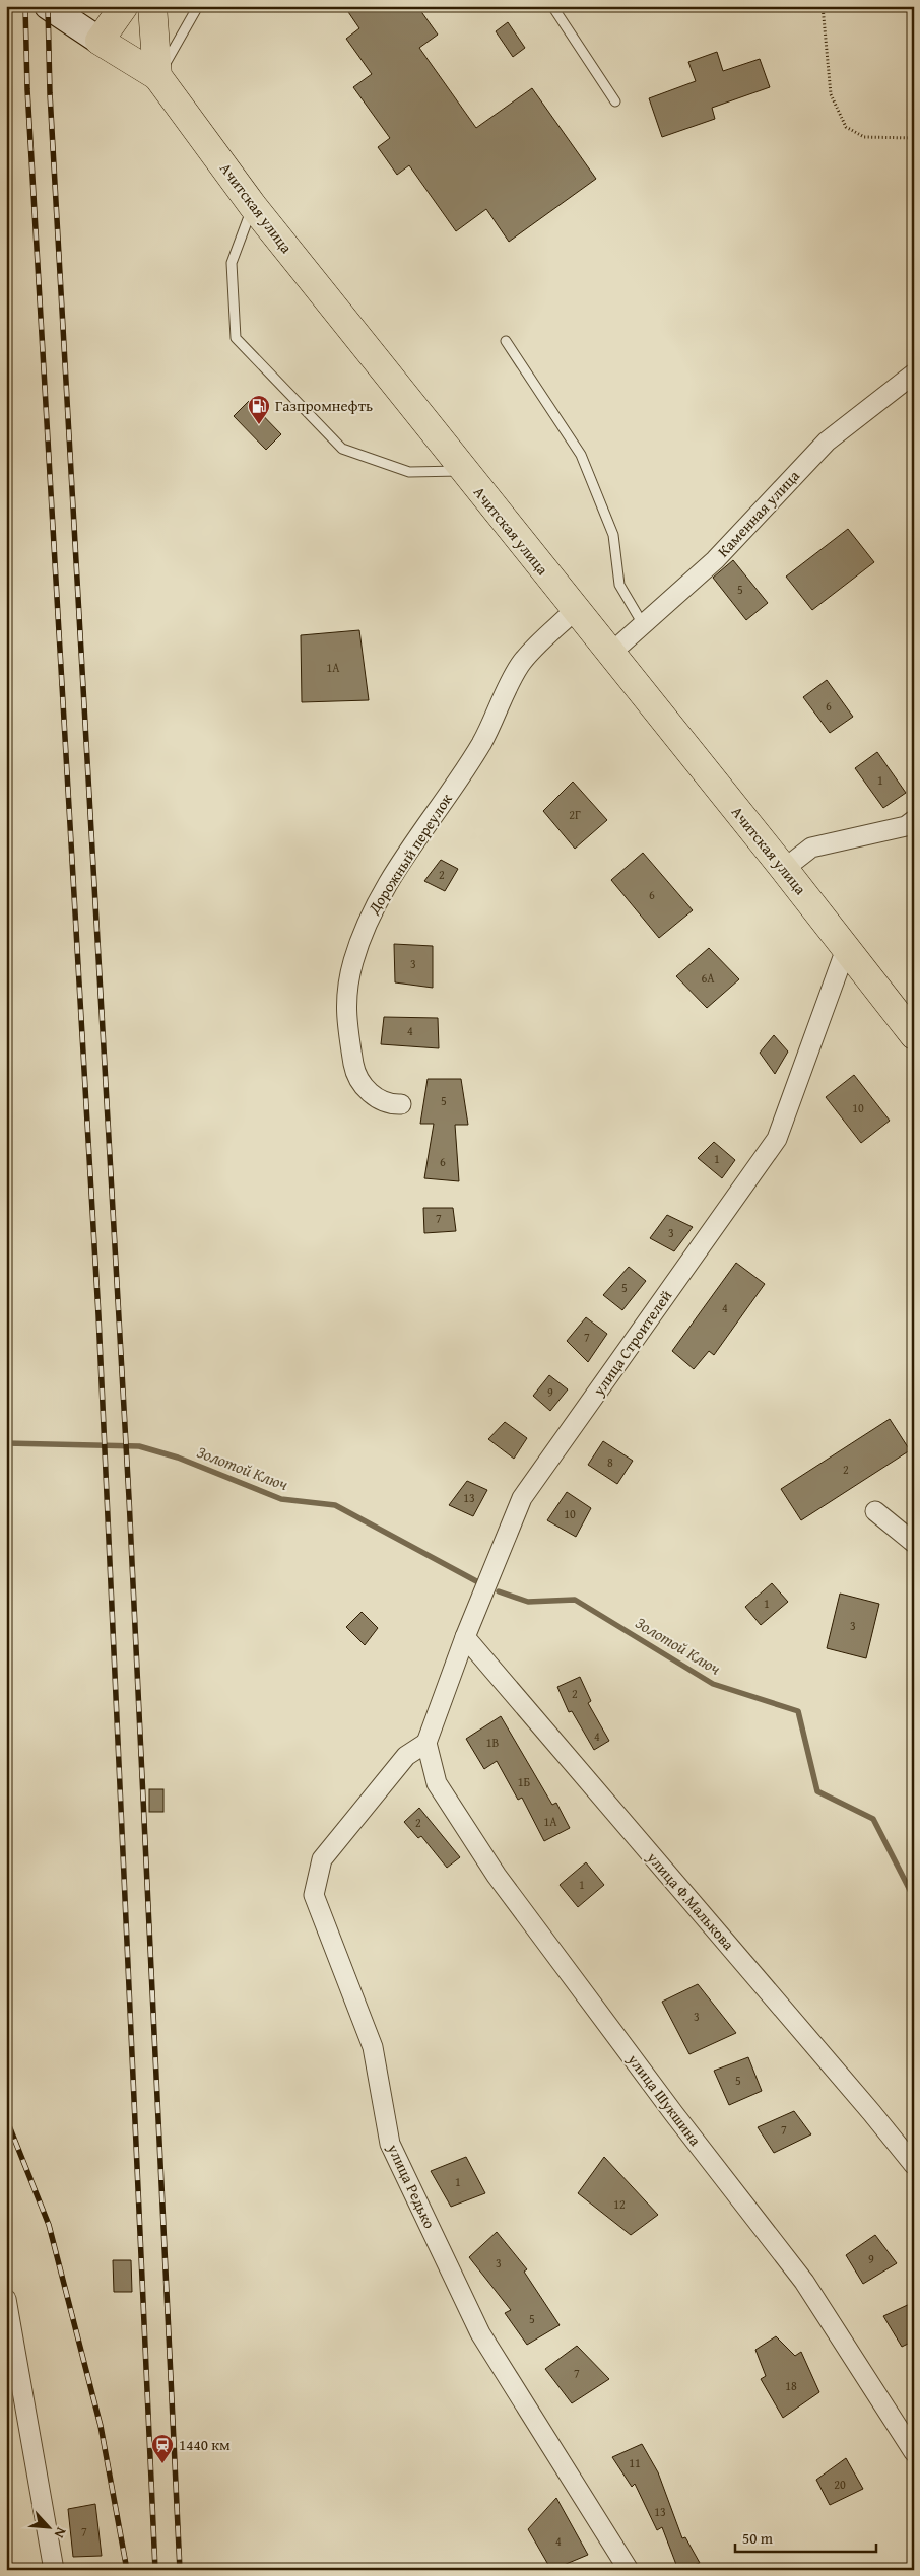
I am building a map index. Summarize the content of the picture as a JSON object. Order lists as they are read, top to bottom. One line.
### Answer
{"streets":{"main road":["Ачитская улица"],"street":["Каменная улица","Дорожный переулок","улица Строителей","улица Ф.Малькова","улица Шукшина","улица Редько"]},"crossings":[["Ачитская улица","Каменная улица"],["Ачитская улица","Дорожный переулок"],["Ачитская улица","улица Строителей"],["улица Строителей","улица Ф.Малькова"],["улица Строителей","улица Шукшина"],["улица Строителей","улица Редько"],["улица Шукшина","улица Редько"]],"water":["Золотой Ключ"],"places":{"fuel station":["Газпромнефть"],"station":["1440 км"]},"house_numbers":["5","1А","6","1","2Г","2","6","3","6А","4","5","10","1","6","7","3","5","4","7","9","8","2","13","10","1","3","2","4","1В","1Б","1А","2","1","3","5","7","1","12","9","3","5","7","18","11","20","13","7","4"],"scale_bar":"50 m","north":"bottom right"}
